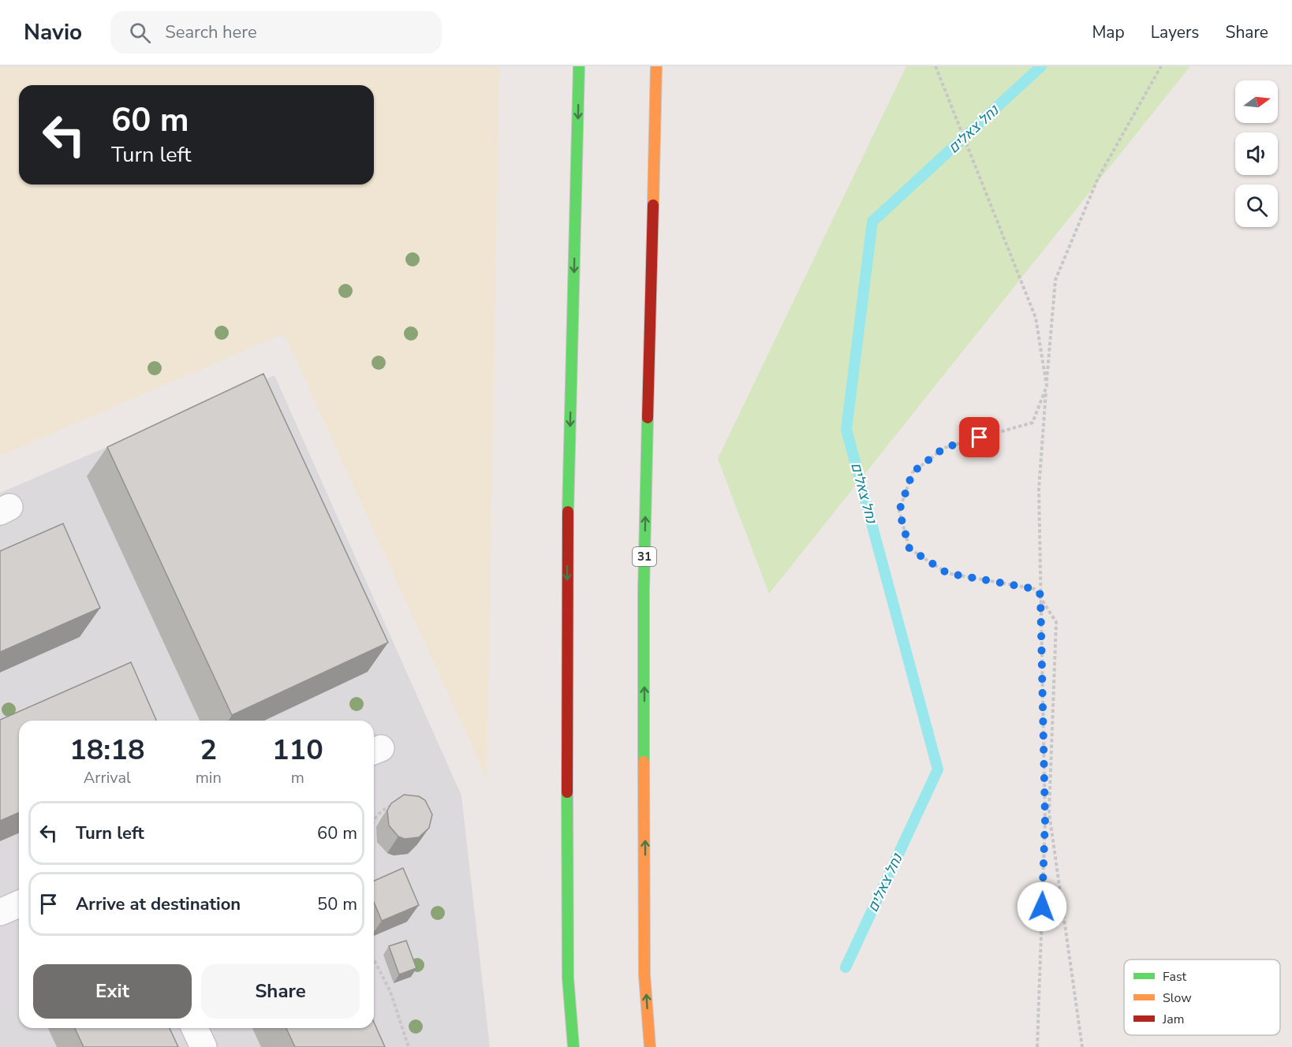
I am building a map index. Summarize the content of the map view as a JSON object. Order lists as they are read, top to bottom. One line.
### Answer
{"streets":{"highway":["31"]},"water":["נחל צאלים"],"legend":["Fast","Slow","Jam"],"north":"right","page":{"header":"Navio","search":"Search here","nav":["Map","Layers","Share"],"turn":["60 m","Turn left"],"eta":["18:18","Arrival","2","min","110","m"],"list":[{"name":"Turn left","value":"60 m"},{"name":"Arrive at destination","value":"50 m"}],"buttons":["Exit","Share"]}}
